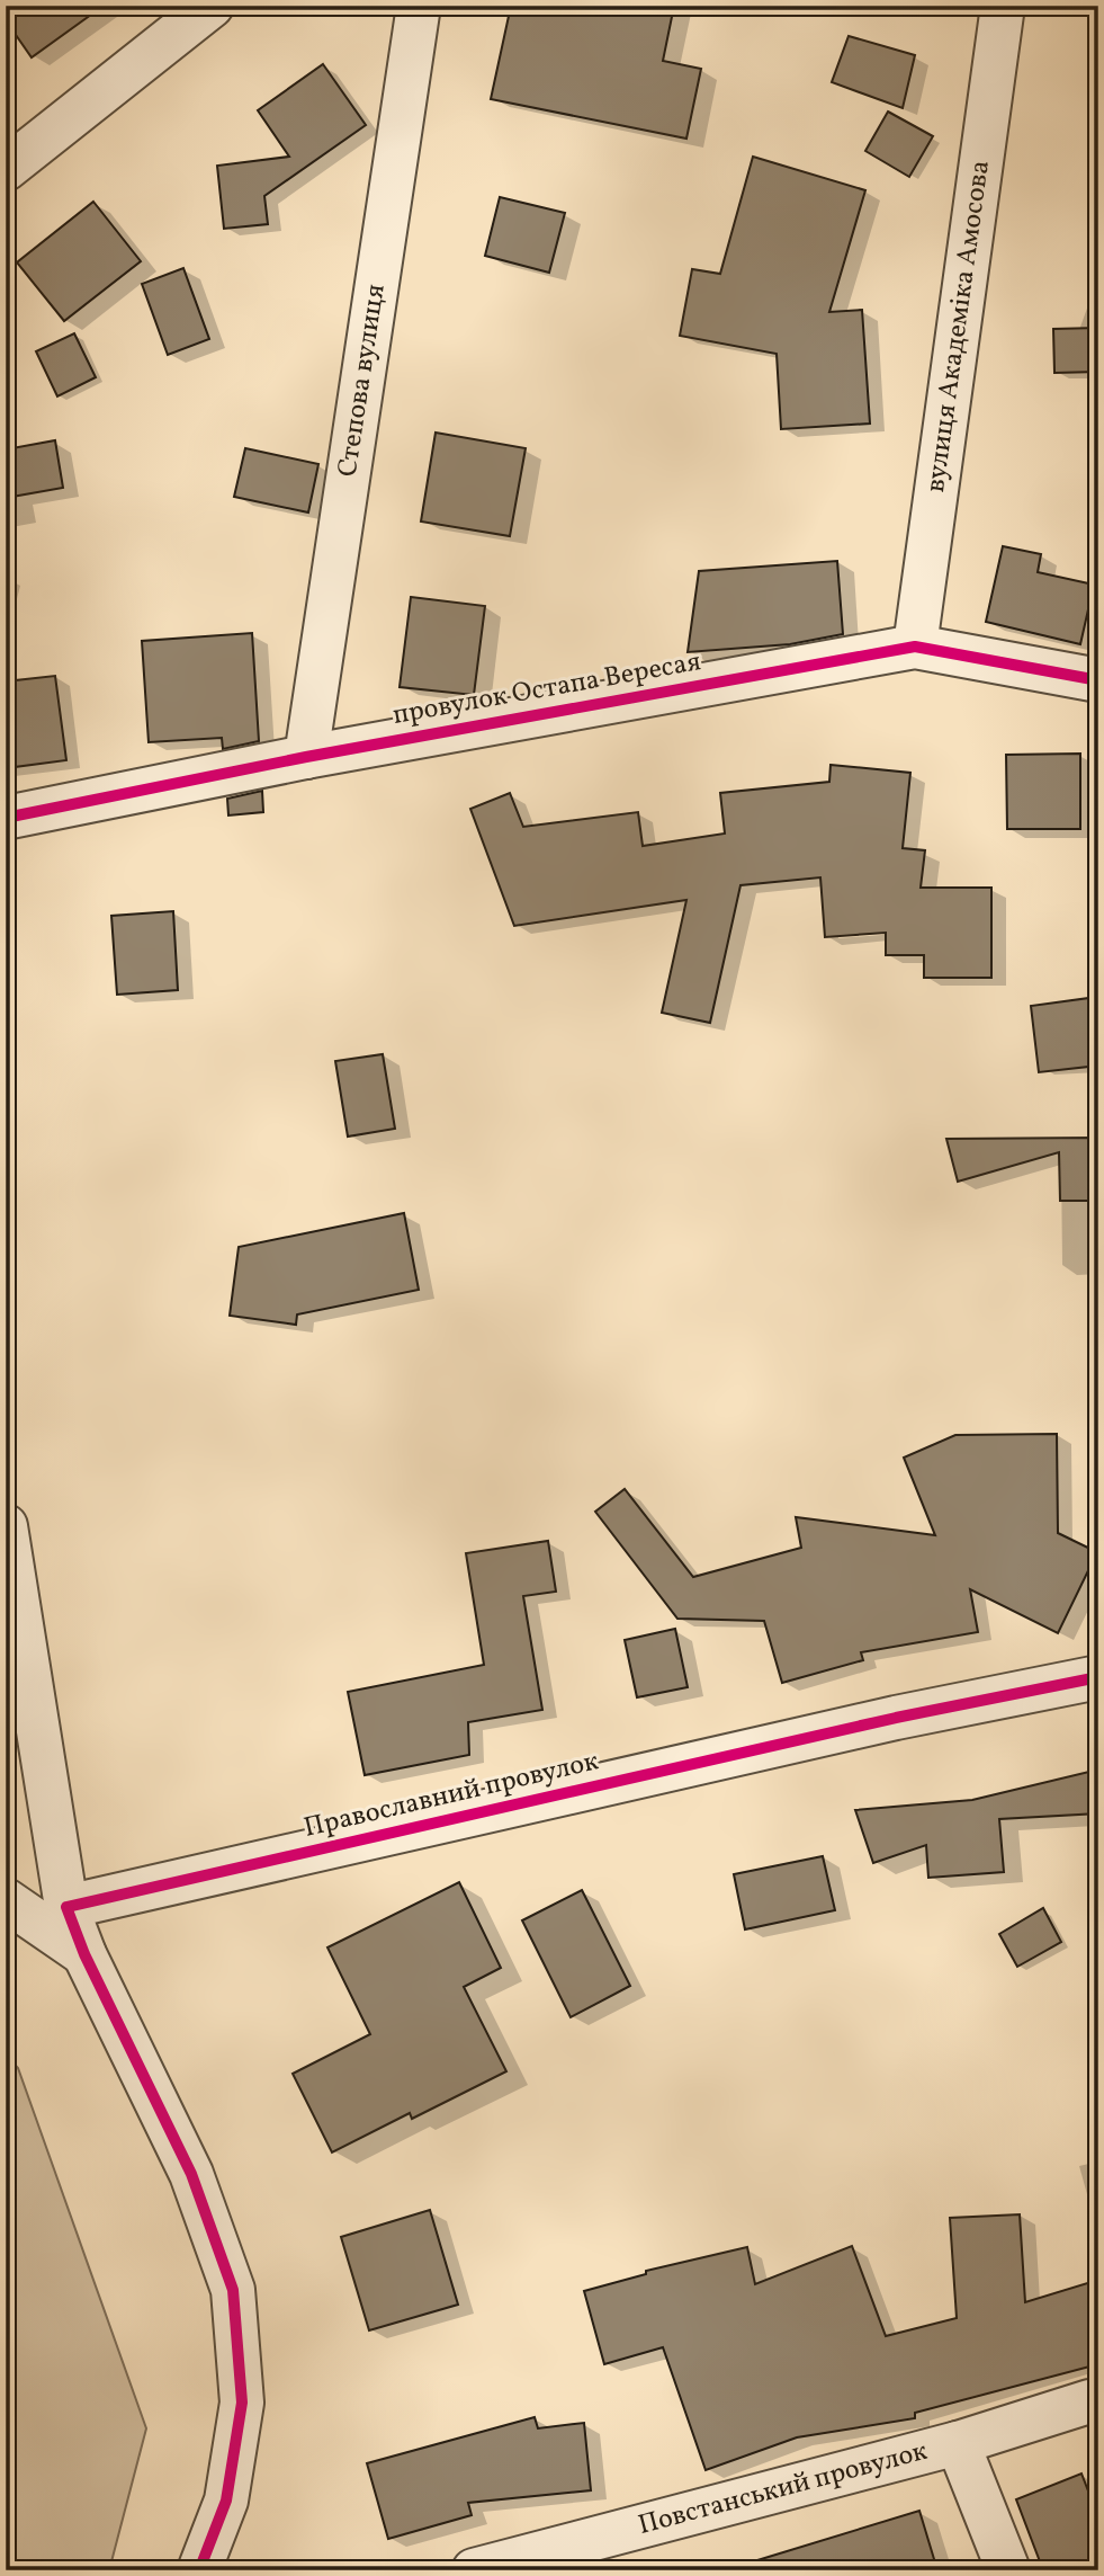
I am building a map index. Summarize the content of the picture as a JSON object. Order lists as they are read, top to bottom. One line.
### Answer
{"streets":{"street":["вулиця Академіка Амосова","Степова вулиця","провулок Остапа Вересая","Православний провулок","Повстанський провулок"]},"crossings":[["вулиця Академіка Амосова","провулок Остапа Вересая"],["Степова вулиця","провулок Остапа Вересая"]]}
